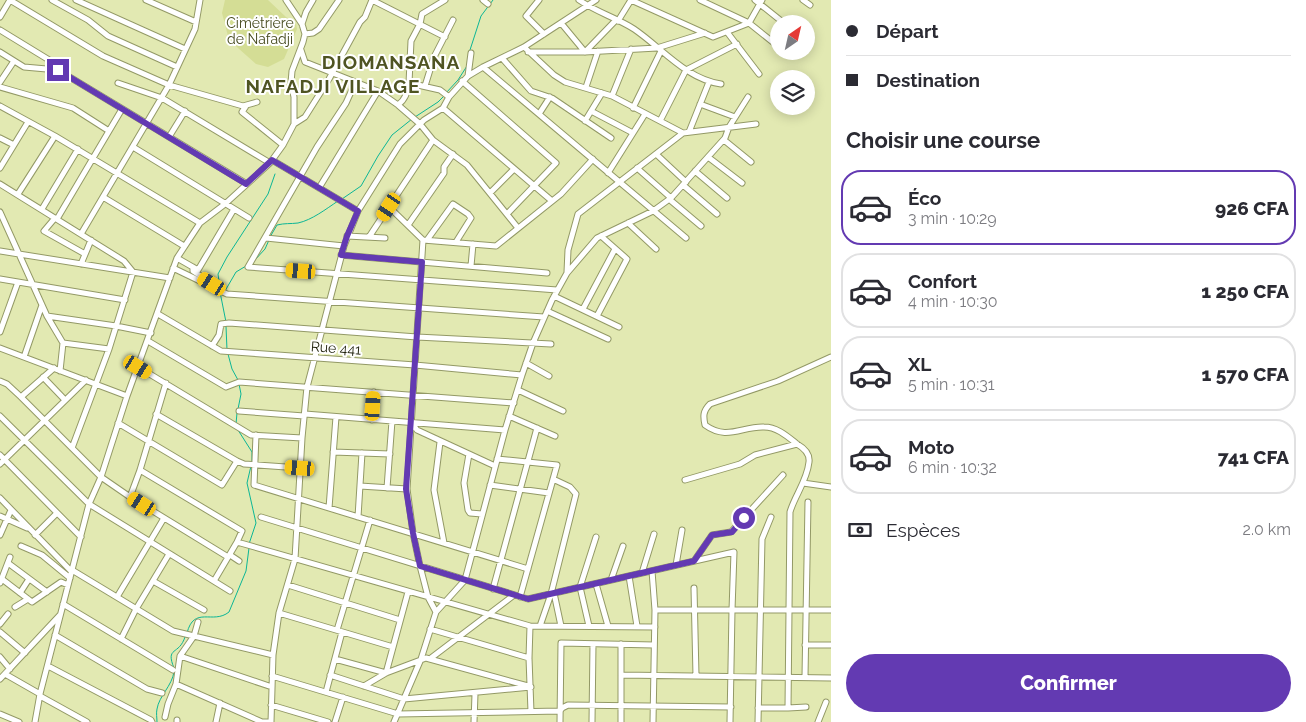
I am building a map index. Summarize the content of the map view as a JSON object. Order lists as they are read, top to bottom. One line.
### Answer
{"streets":{"street":["Rue 441"]},"districts":["DIOMANSANA","NAFADJI VILLAGE"],"parks":["Cimétrière de Nafadji"],"north":"top right","page":{"banner":["Départ","Destination"],"heading":"Choisir une course","list":[{"name":"Éco","note":"3 min · 10:29","value":"926 CFA"},{"name":"Confort","note":"4 min · 10:30","value":"1 250 CFA"},{"name":"XL","note":"5 min · 10:31","value":"1 570 CFA"},{"name":"Moto","note":"6 min · 10:32","value":"741 CFA"}],"pay":["Espèces","2.0 km"],"buttons":"Confirmer"}}
